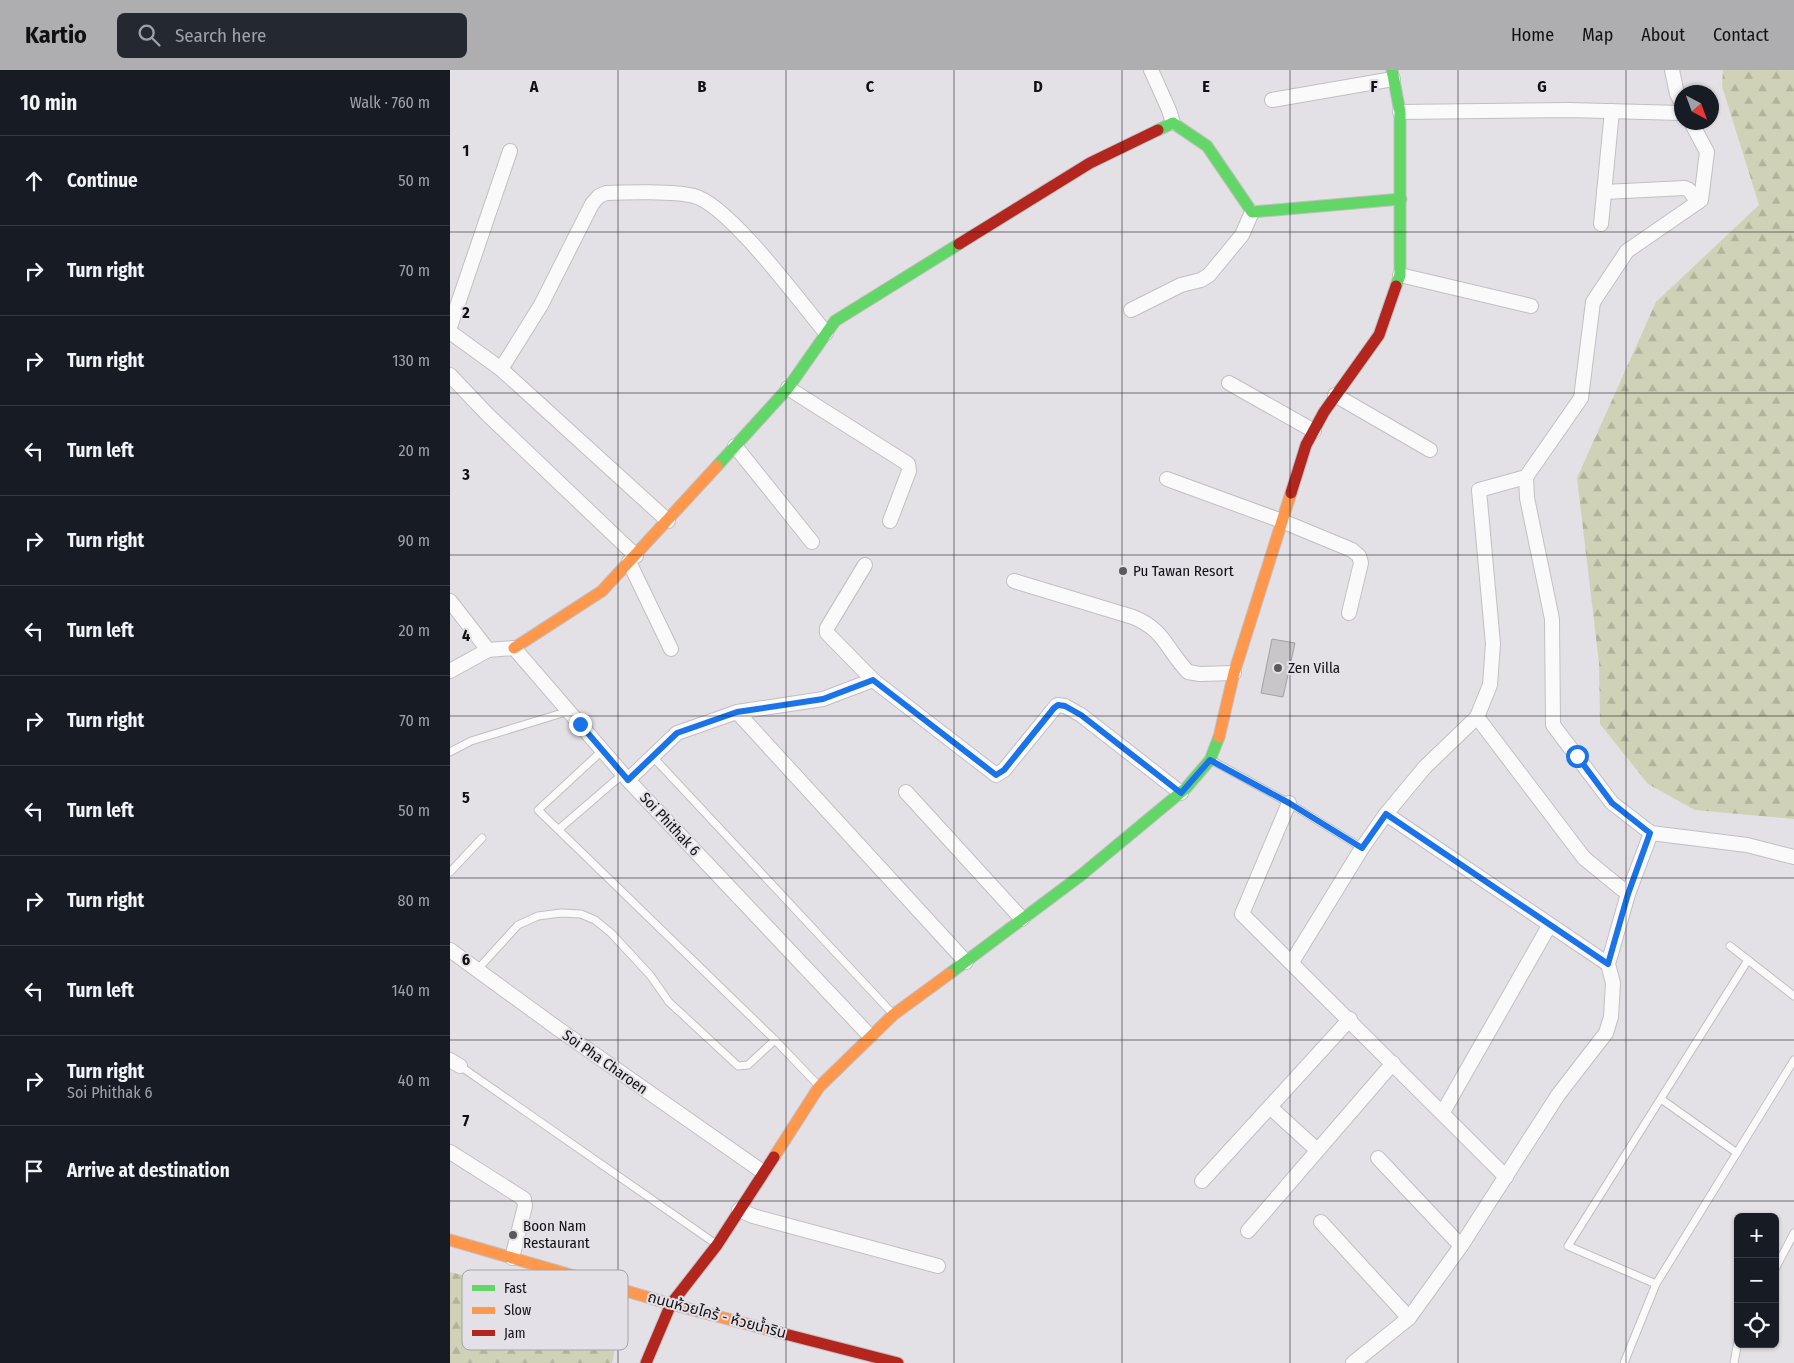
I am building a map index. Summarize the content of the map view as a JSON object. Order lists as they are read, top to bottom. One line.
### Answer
{"streets":{"street":["Soi Phithak 6","Soi Pha Charoen","ถนนห้วยไคร้ - ห้วยน้ำริน"]},"places":["Pu Tawan Resort","Zen Villa","Boon Nam Restaurant"],"legend":["Fast","Slow","Jam"],"north":"bottom right","page":{"header":"Kartio","search":"Search here","nav":["Home","Map","About","Contact"],"heading":["10 min","Walk · 760 m"],"list":[["Continue","50 m"],["Turn right","70 m"],["Turn right","130 m"],["Turn left","20 m"],["Turn right","90 m"],["Turn left","20 m"],["Turn right","70 m"],["Turn left","50 m"],["Turn right","80 m"],["Turn left","140 m"],["Turn right","Soi Phithak 6","40 m"],"Arrive at destination"],"map_buttons":["+","−"]},"grid":{"columns":["A","B","C","D","E","F","G"],"rows":["1","2","3","4","5","6","7"]}}
